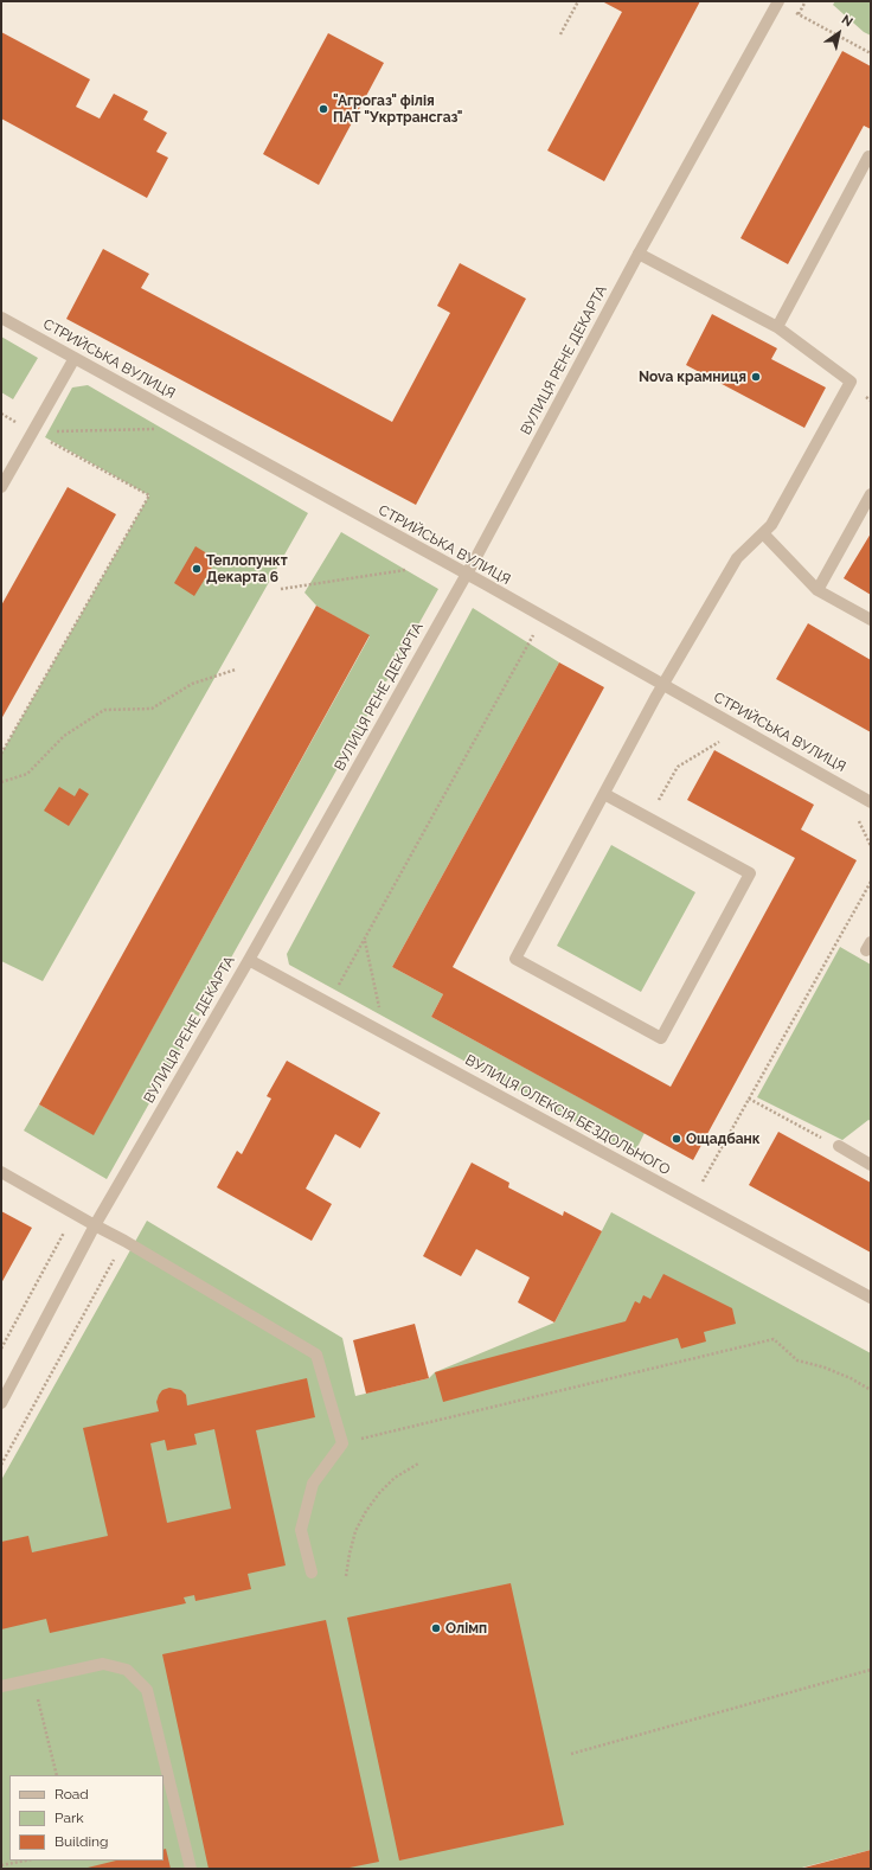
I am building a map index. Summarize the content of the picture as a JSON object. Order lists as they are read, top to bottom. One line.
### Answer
{"streets":{"street":["СТРИЙСЬКА ВУЛИЦЯ","ВУЛИЦЯ РЕНЕ ДЕКАРТА","ВУЛИЦЯ ОЛЕКСІЯ БЕЗДОЛЬНОГО"]},"crossings":[["СТРИЙСЬКА ВУЛИЦЯ","ВУЛИЦЯ РЕНЕ ДЕКАРТА"],["ВУЛИЦЯ РЕНЕ ДЕКАРТА","ВУЛИЦЯ ОЛЕКСІЯ БЕЗДОЛЬНОГО"]],"places":["\"Агрогаз\" філія ПАТ \"Укртрансгаз\"","Nova крамниця","Теплопункт Декарта 6","Ощадбанк","Олімп"],"legend":["Road","Park","Building"],"north":"top right"}
